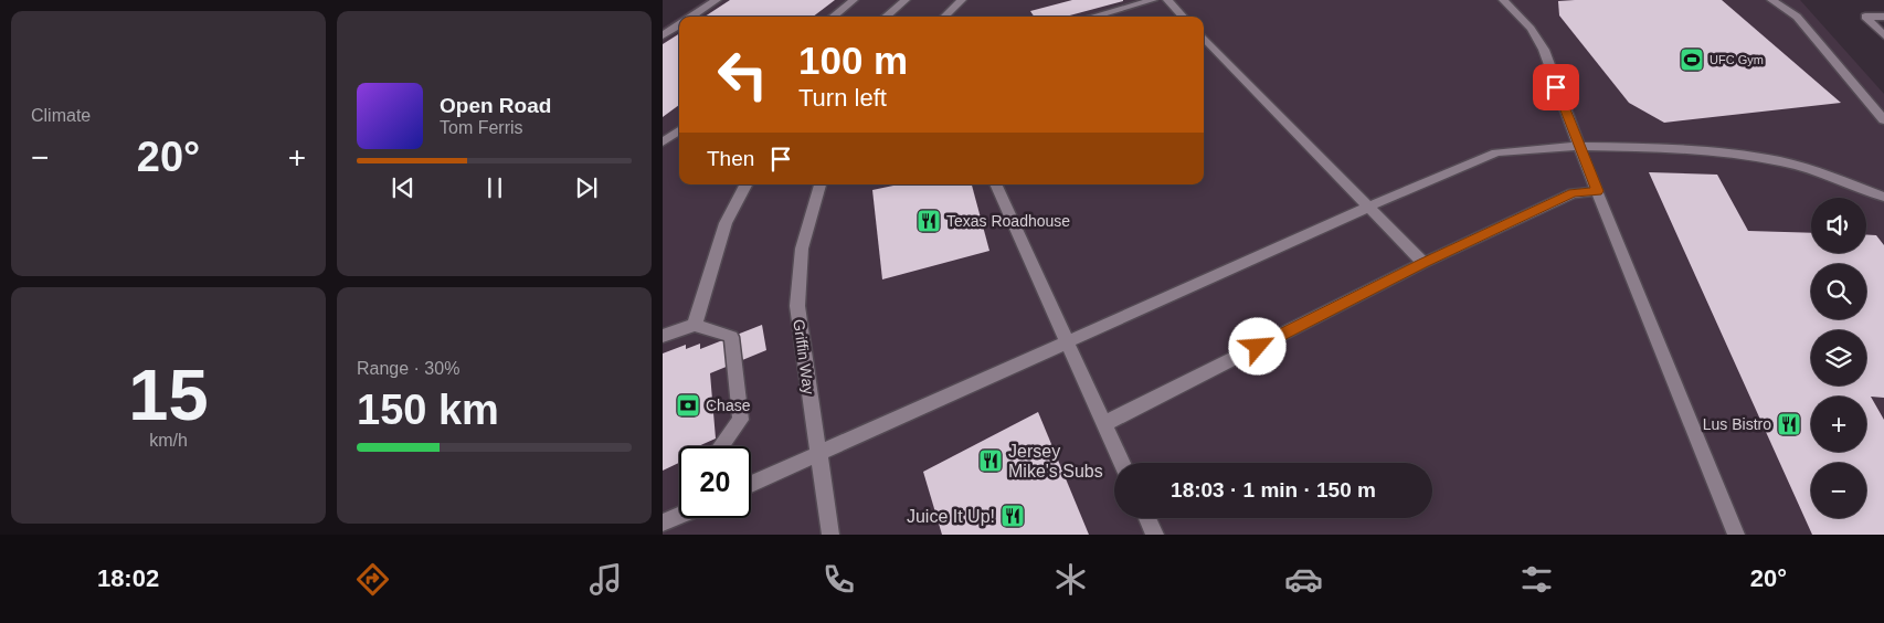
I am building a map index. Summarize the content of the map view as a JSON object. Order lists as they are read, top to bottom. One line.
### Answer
{"streets":{"street":["Griffin Way"]},"places":{"sports":["UFC Gym"],"restaurant":["Texas Roadhouse","Lus Bistro","Jersey Mike's Subs","Juice It Up!"],"bank":["Chase"]},"page":{"tile":["Climate",["15","km/h"],["Range · 30%","150 km"]],"turn":["100 m","Turn left"],"song":["Open Road","Tom Ferris"],"then":"Then","heat":["−","20°","+"],"map_buttons":["+","−"],"limit":"20","trip":"18:03 · 1 min · 150 m","tabs":["18:02","20°"]}}
